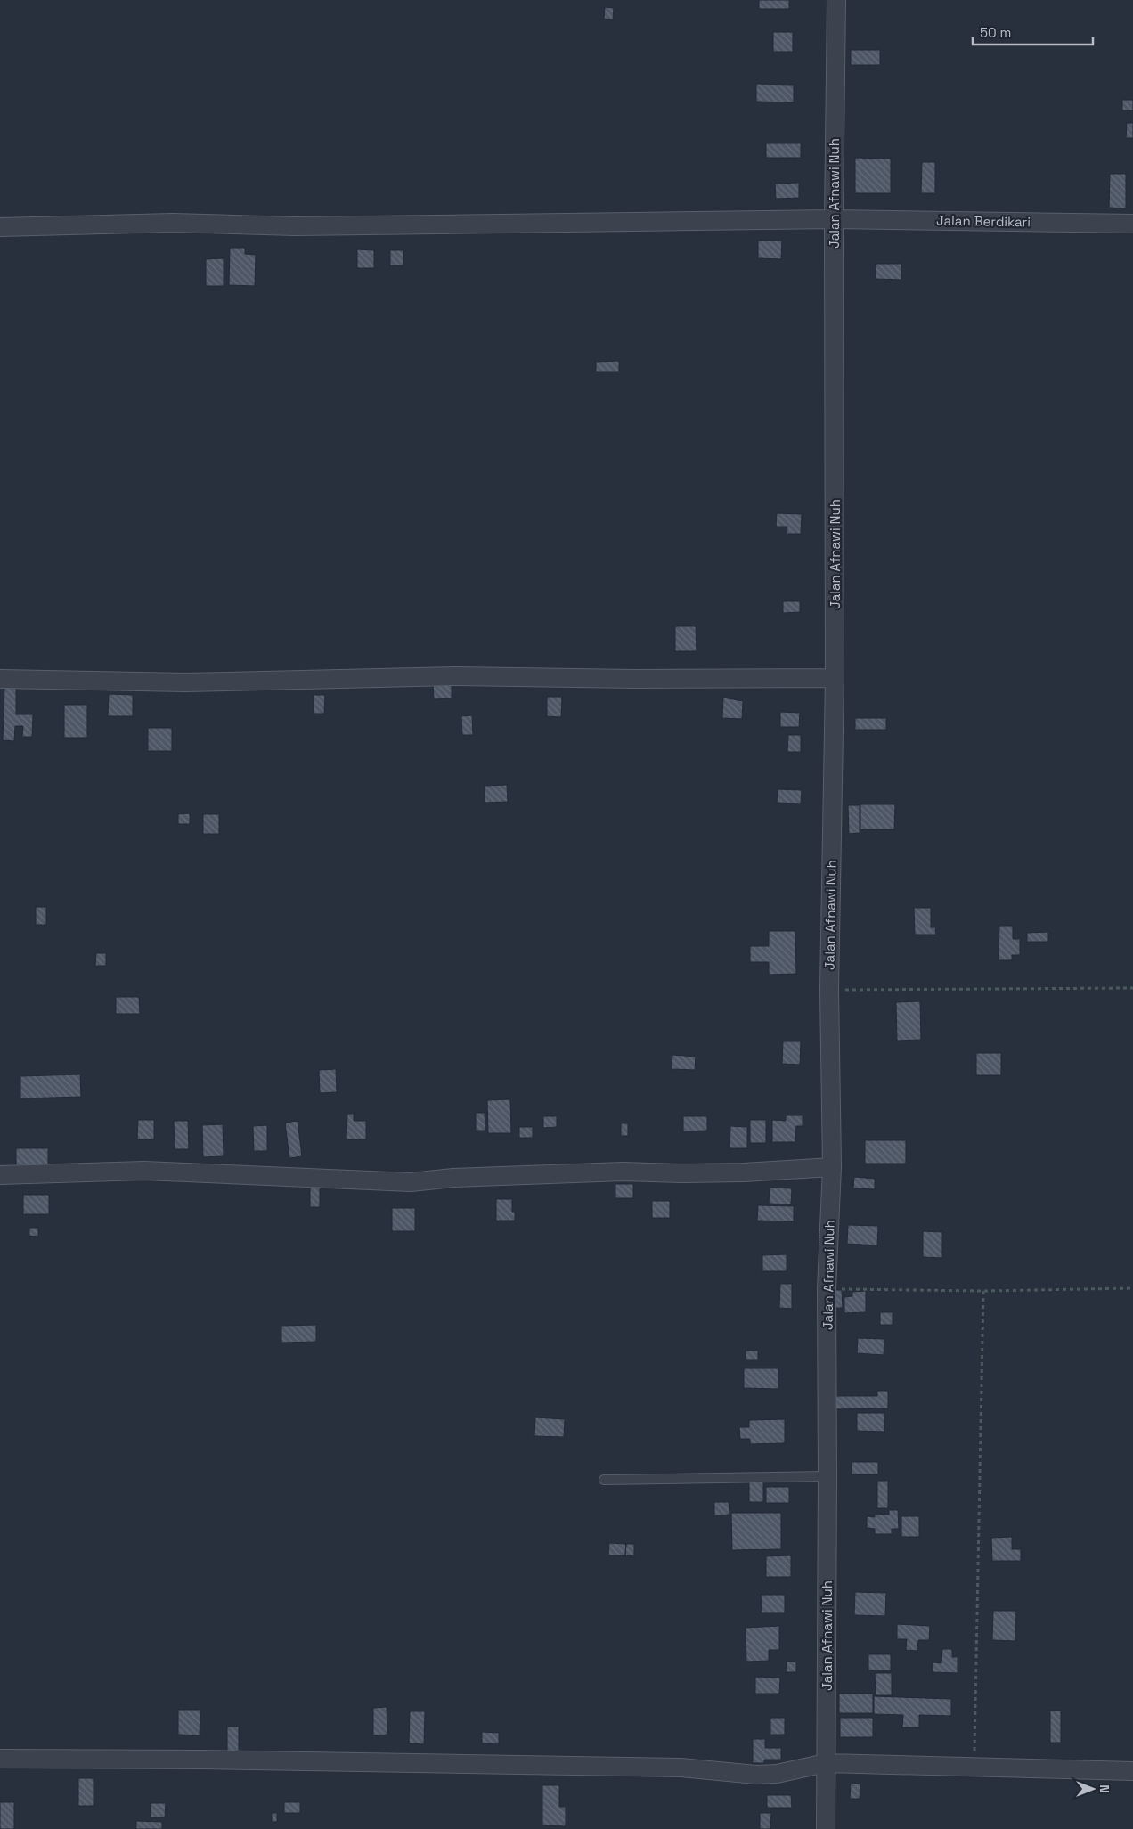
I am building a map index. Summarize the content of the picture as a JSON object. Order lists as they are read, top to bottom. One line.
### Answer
{"streets":{"street":["Jalan Afnawi Nuh","Jalan Berdikari"]},"crossings":[["Jalan Afnawi Nuh","Jalan Berdikari"]],"scale_bar":"50 m","north":"right"}
